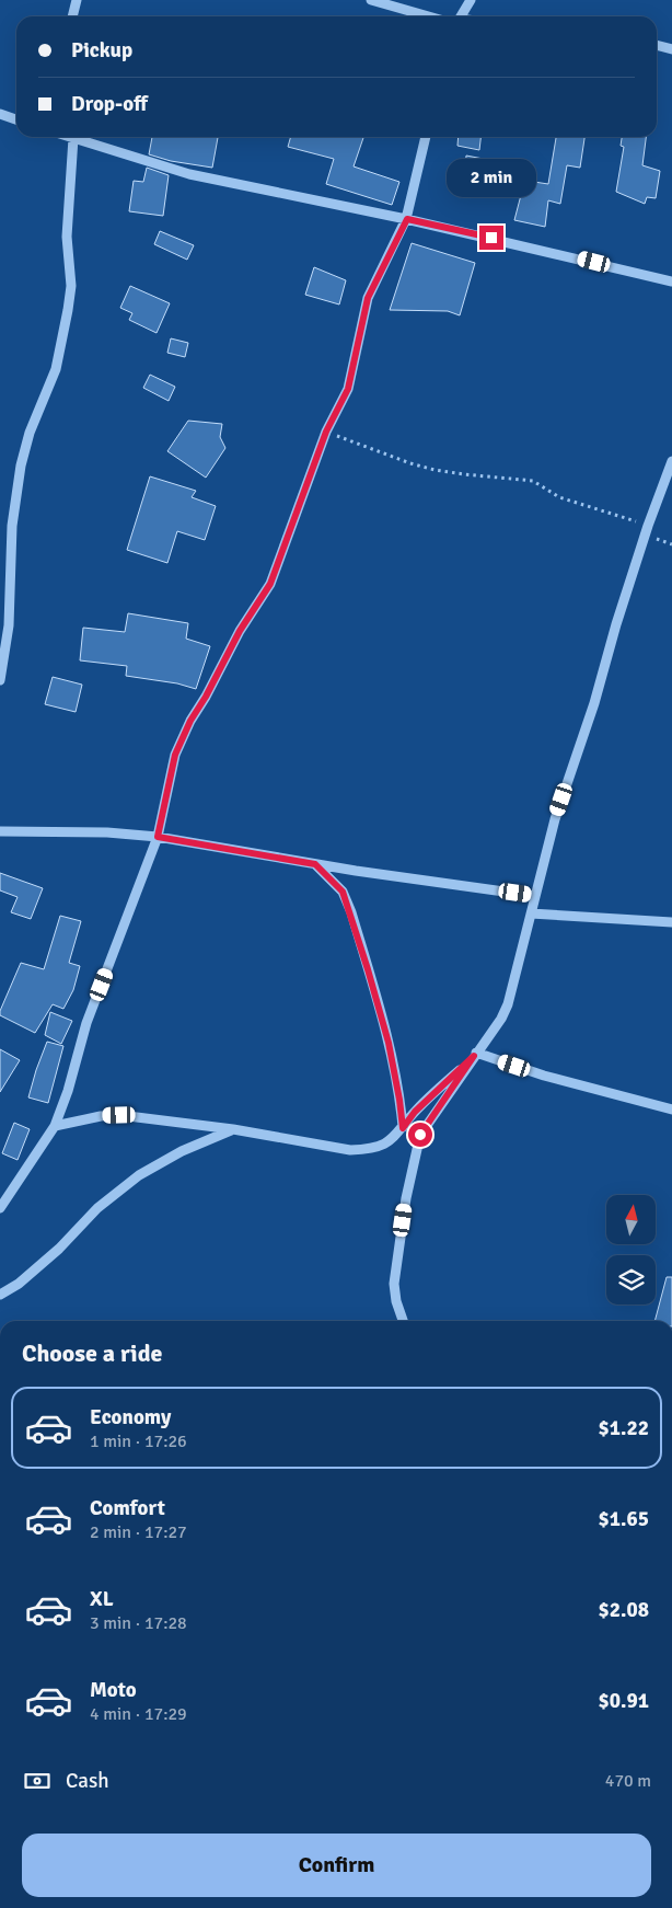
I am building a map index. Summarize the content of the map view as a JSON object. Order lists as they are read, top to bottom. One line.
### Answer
{"north":"top","page":{"banner":["Pickup","Drop-off"],"bubble":"2 min","heading":"Choose a ride","list":[{"name":"Economy","note":"1 min · 17:26","value":"$1.22"},{"name":"Comfort","note":"2 min · 17:27","value":"$1.65"},{"name":"XL","note":"3 min · 17:28","value":"$2.08"},{"name":"Moto","note":"4 min · 17:29","value":"$0.91"}],"pay":["Cash","470 m"],"buttons":"Confirm"}}
